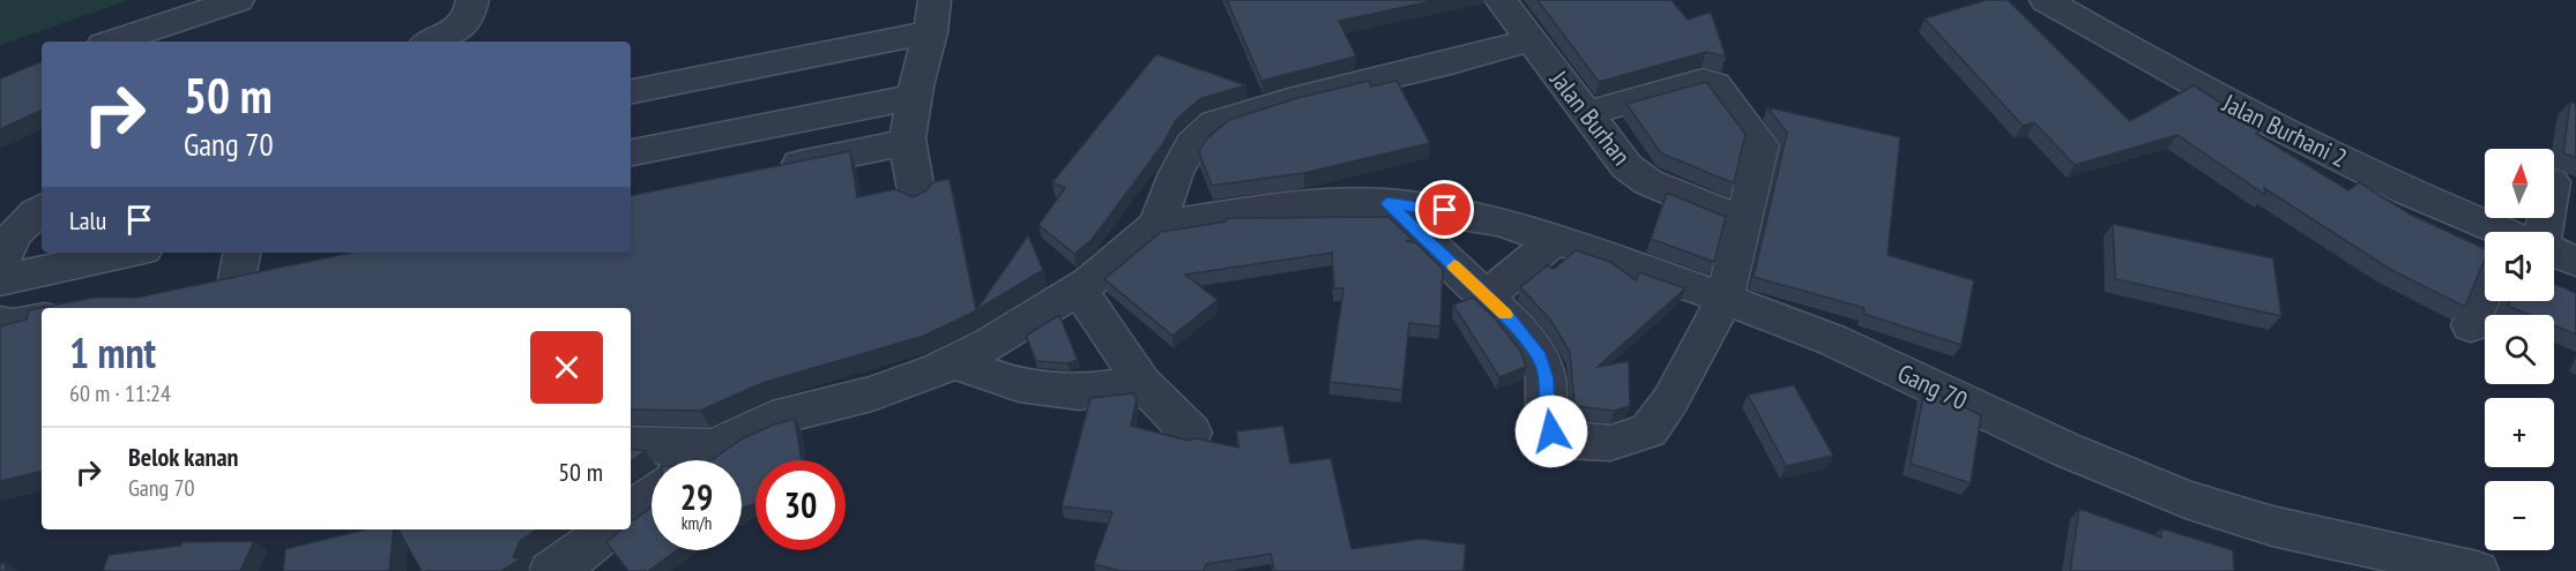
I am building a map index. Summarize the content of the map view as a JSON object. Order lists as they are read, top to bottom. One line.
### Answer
{"streets":{"street":["Jalan Burhan","Jalan Burhani 2","Gang 70"]},"north":"top","page":{"turn":["50 m","Gang 70"],"map_buttons":["+","−"],"then":"Lalu","heading":["1 mnt","60 m · 11:24"],"list":[{"name":"Belok kanan","note":"Gang 70","value":"50 m"}],"speed":"29 km/h","limit":"30"}}
